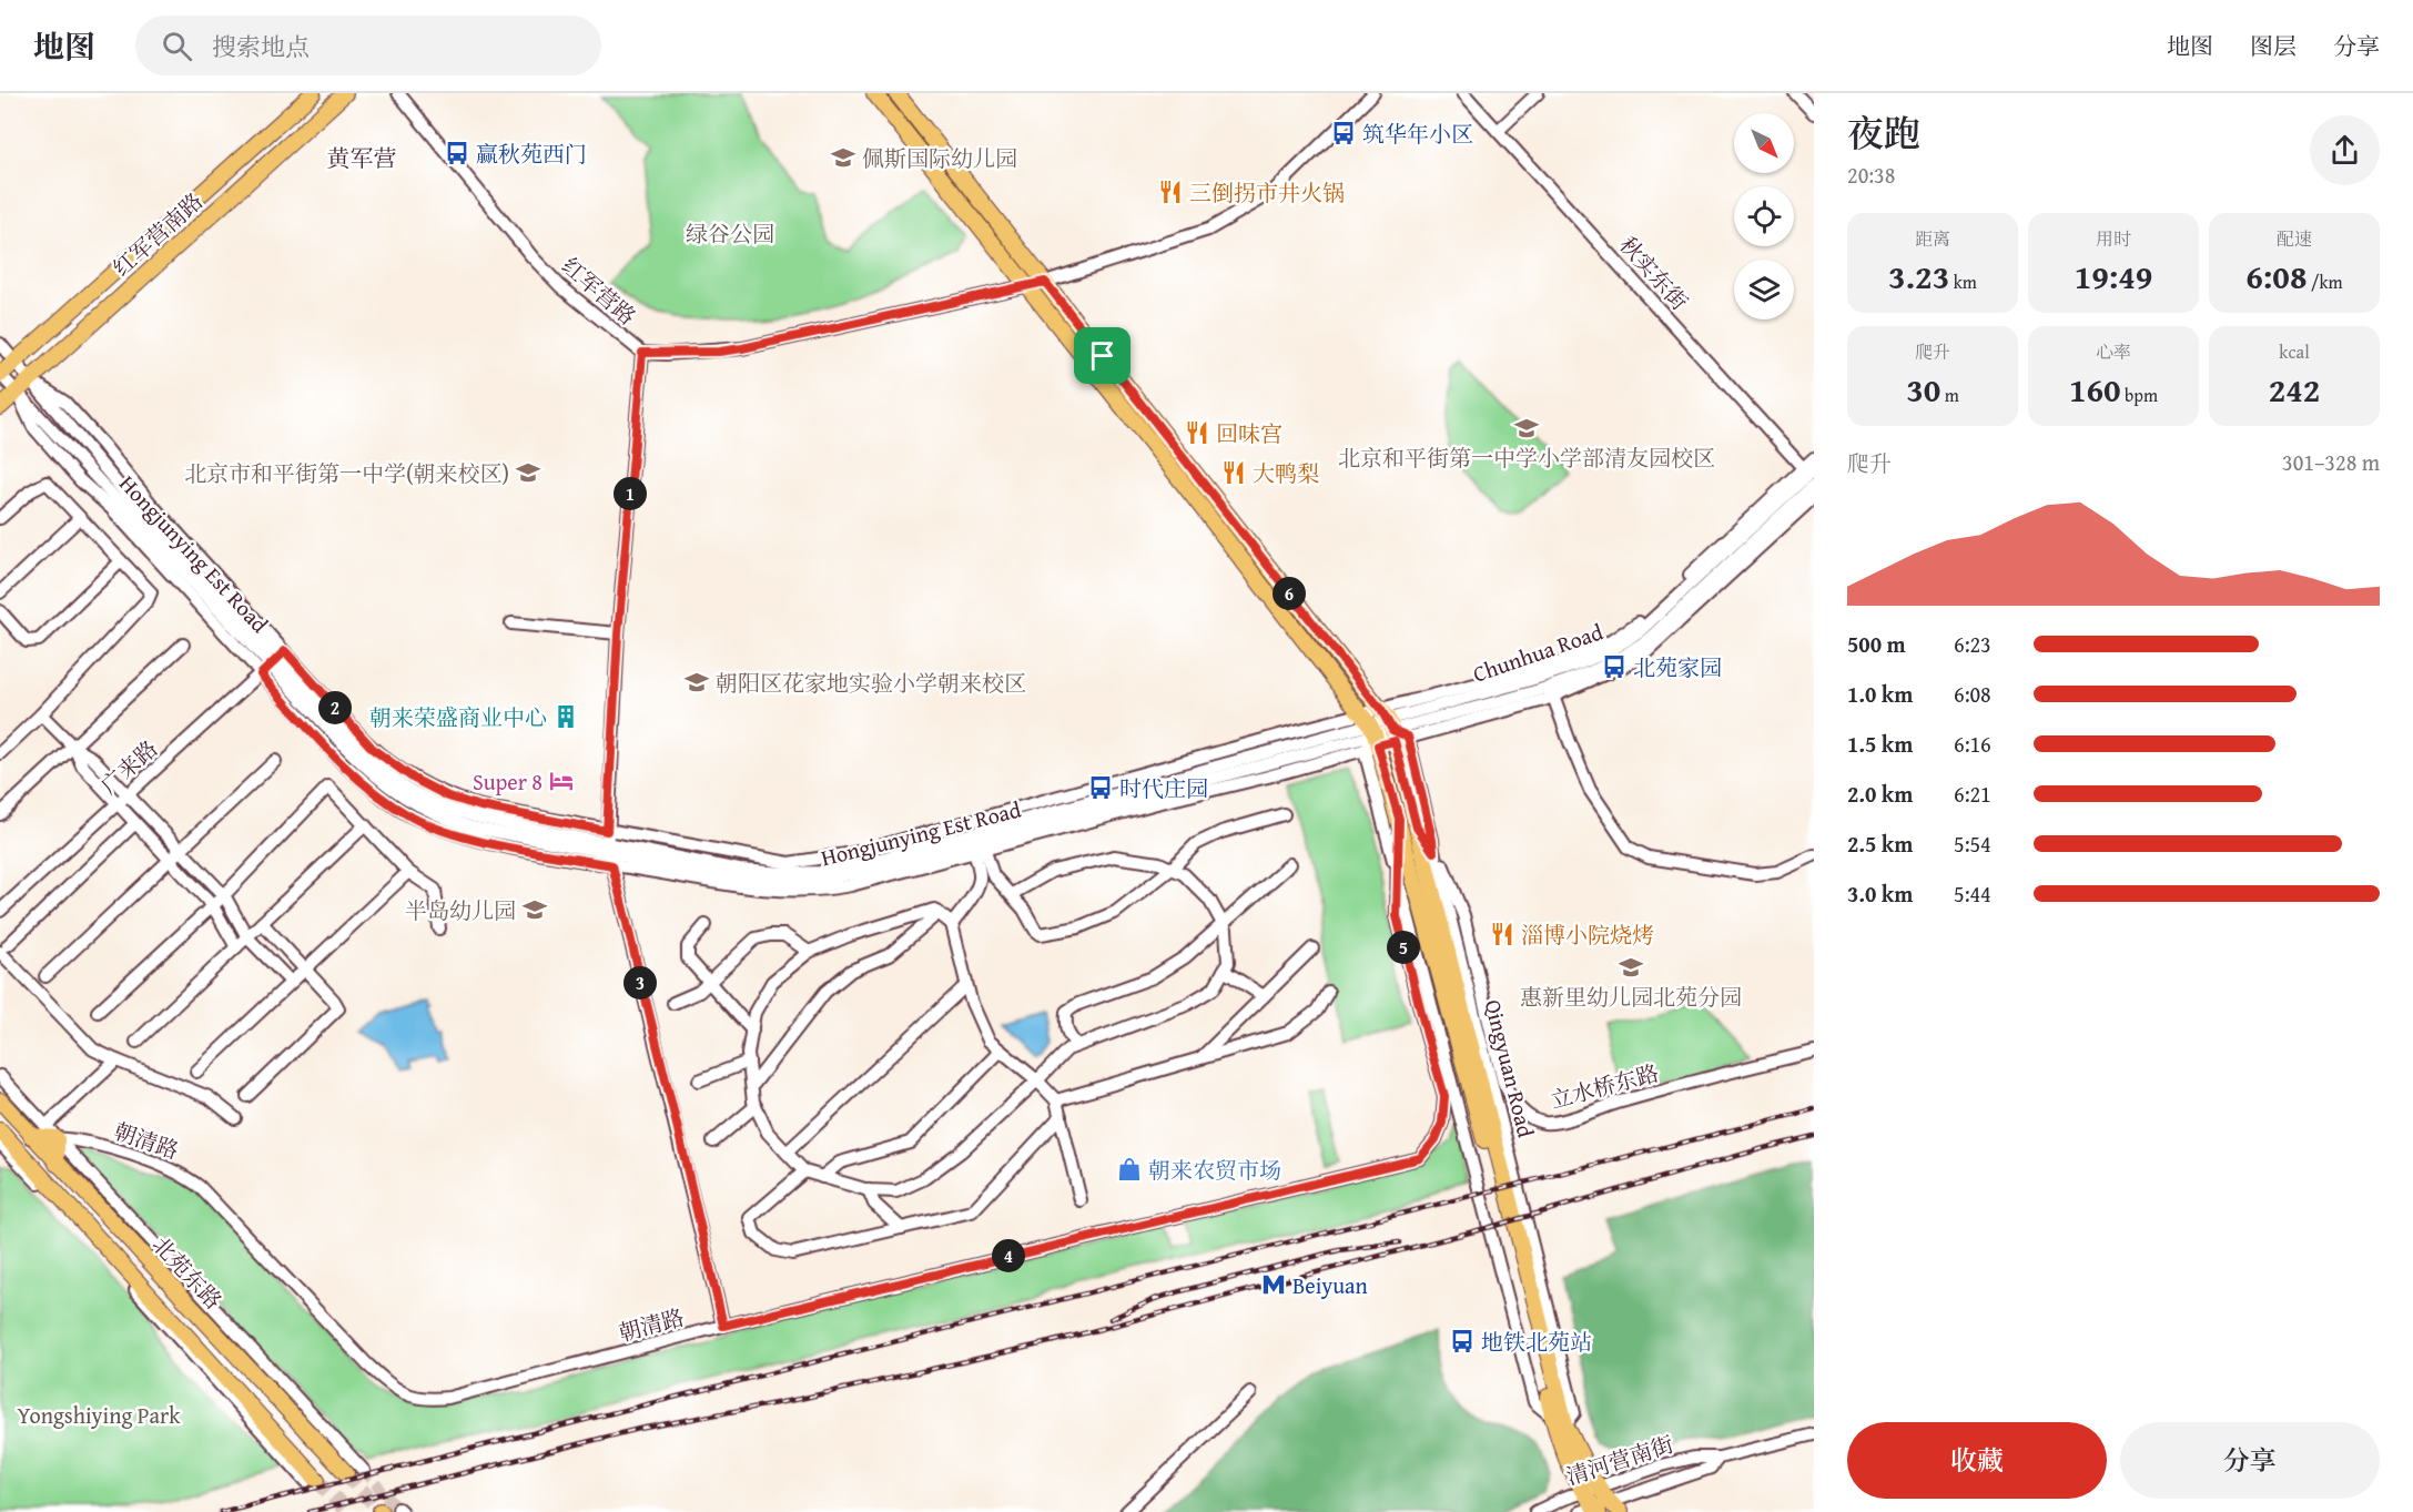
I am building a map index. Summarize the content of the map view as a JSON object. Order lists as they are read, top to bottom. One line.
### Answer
{"streets":{"main road":["红军营南路","Qingyuan Road","北苑东路"],"street":["秋实东街","红军营路","Hongjunying Est Road","Chunhua Road","广来路","立水桥东路","朝清路","清河营南街"]},"crossings":[["红军营南路","Hongjunying Est Road"],["秋实东街","Chunhua Road"],["红军营路","Qingyuan Road"],["Hongjunying Est Road","Chunhua Road"],["Hongjunying Est Road","广来路"],["Hongjunying Est Road","Qingyuan Road"],["Chunhua Road","Qingyuan Road"],["Qingyuan Road","立水桥东路"],["Qingyuan Road","朝清路"],["Qingyuan Road","清河营南街"]],"districts":["黄军营"],"parks":["绿谷公园","Yongshiying Park"],"places":{"bus stop":["筑华年小区","赢秋苑西门","北苑家园","时代庄园","地铁北苑站"],"school or university":["佩斯国际幼儿园","北京和平街第一中学小学部清友园校区","北京市和平街第一中学(朝来校区)","朝阳区花家地实验小学朝来校区","半岛幼儿园","惠新里幼儿园北苑分园"],"restaurant":["三倒拐市井火锅","回味宫","大鸭梨","淄博小院烧烤"],"building":["朝来荣盛商业中心"],"hotel":["Super 8"],"shop":["朝来农贸市场"],"metro station":["Beiyuan"]},"north":"bottom right","page":{"header":"地图","search":"搜索地点","nav":["地图","图层","分享"],"heading":["夜跑","20:38"],"stats":[["距离","3.23 km"],["用时","19:49"],["配速","6:08 /km"],["爬升","30 m"],["心率","160 bpm"],["kcal","242"]],"chart":["爬升","301–328 m"],"pins":["1","6","2","5","3","4"],"list":[{"name":"500 m","note":"6:23"},{"name":"1.0 km","note":"6:08"},{"name":"1.5 km","note":"6:16"},{"name":"2.0 km","note":"6:21"},{"name":"2.5 km","note":"5:54"},{"name":"3.0 km","note":"5:44"}],"buttons":["收藏","分享"]}}
